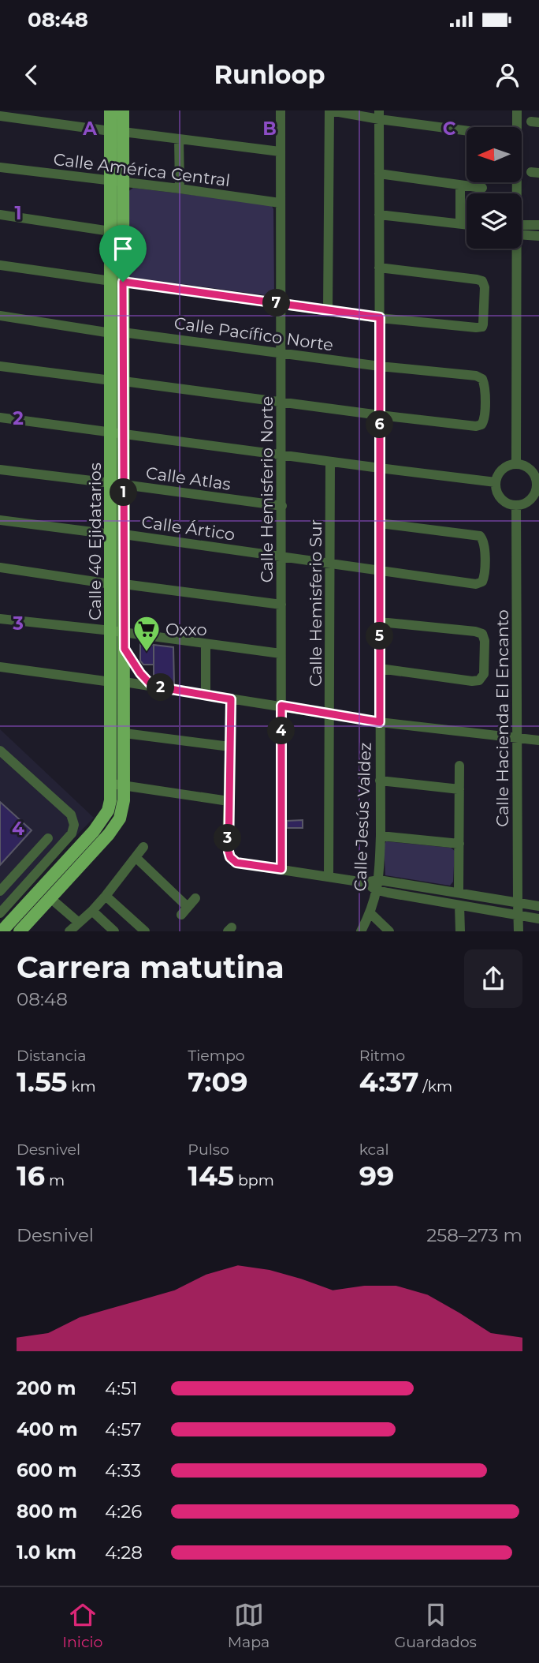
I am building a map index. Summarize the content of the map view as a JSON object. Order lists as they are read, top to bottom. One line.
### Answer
{"streets":{"main road":["Calle 40 Ejidatarios"],"street":["Calle América Central","Calle Pacífico Norte","Calle Atlas","Calle Hemisferio Norte","Calle Ártico","Calle Hemisferio Sur","Calle Hacienda El Encanto","Calle Jesús Valdez"]},"crossings":[["Calle América Central","Calle Hemisferio Norte"],["Calle América Central","Calle 40 Ejidatarios"],["Calle Pacífico Norte","Calle Hemisferio Norte"],["Calle Pacífico Norte","Calle 40 Ejidatarios"],["Calle Pacífico Norte","Calle Jesús Valdez"],["Calle Atlas","Calle Hemisferio Norte"],["Calle Atlas","Calle 40 Ejidatarios"],["Calle Hemisferio Norte","Calle Ártico"],["Calle Ártico","Calle 40 Ejidatarios"],["Calle Ártico","Calle Hemisferio Sur"],["Calle Ártico","Calle Jesús Valdez"]],"places":{"supermarket":["Oxxo"]},"north":"left","page":{"status":"08:48","header":"Runloop","pins":["7","6","1","5","2","4","3"],"heading":["Carrera matutina","08:48"],"stats":[["Distancia","1.55 km"],["Tiempo","7:09"],["Ritmo","4:37 /km"],["Desnivel","16 m"],["Pulso","145 bpm"],["kcal","99"]],"chart":["Desnivel","258–273 m"],"list":[{"name":"200 m","note":"4:51"},{"name":"400 m","note":"4:57"},{"name":"600 m","note":"4:33"},{"name":"800 m","note":"4:26"},{"name":"1.0 km","note":"4:28"}],"tabs":["Inicio","Mapa","Guardados"]},"grid":{"columns":["A","B","C"],"rows":["1","2","3","4"]}}
